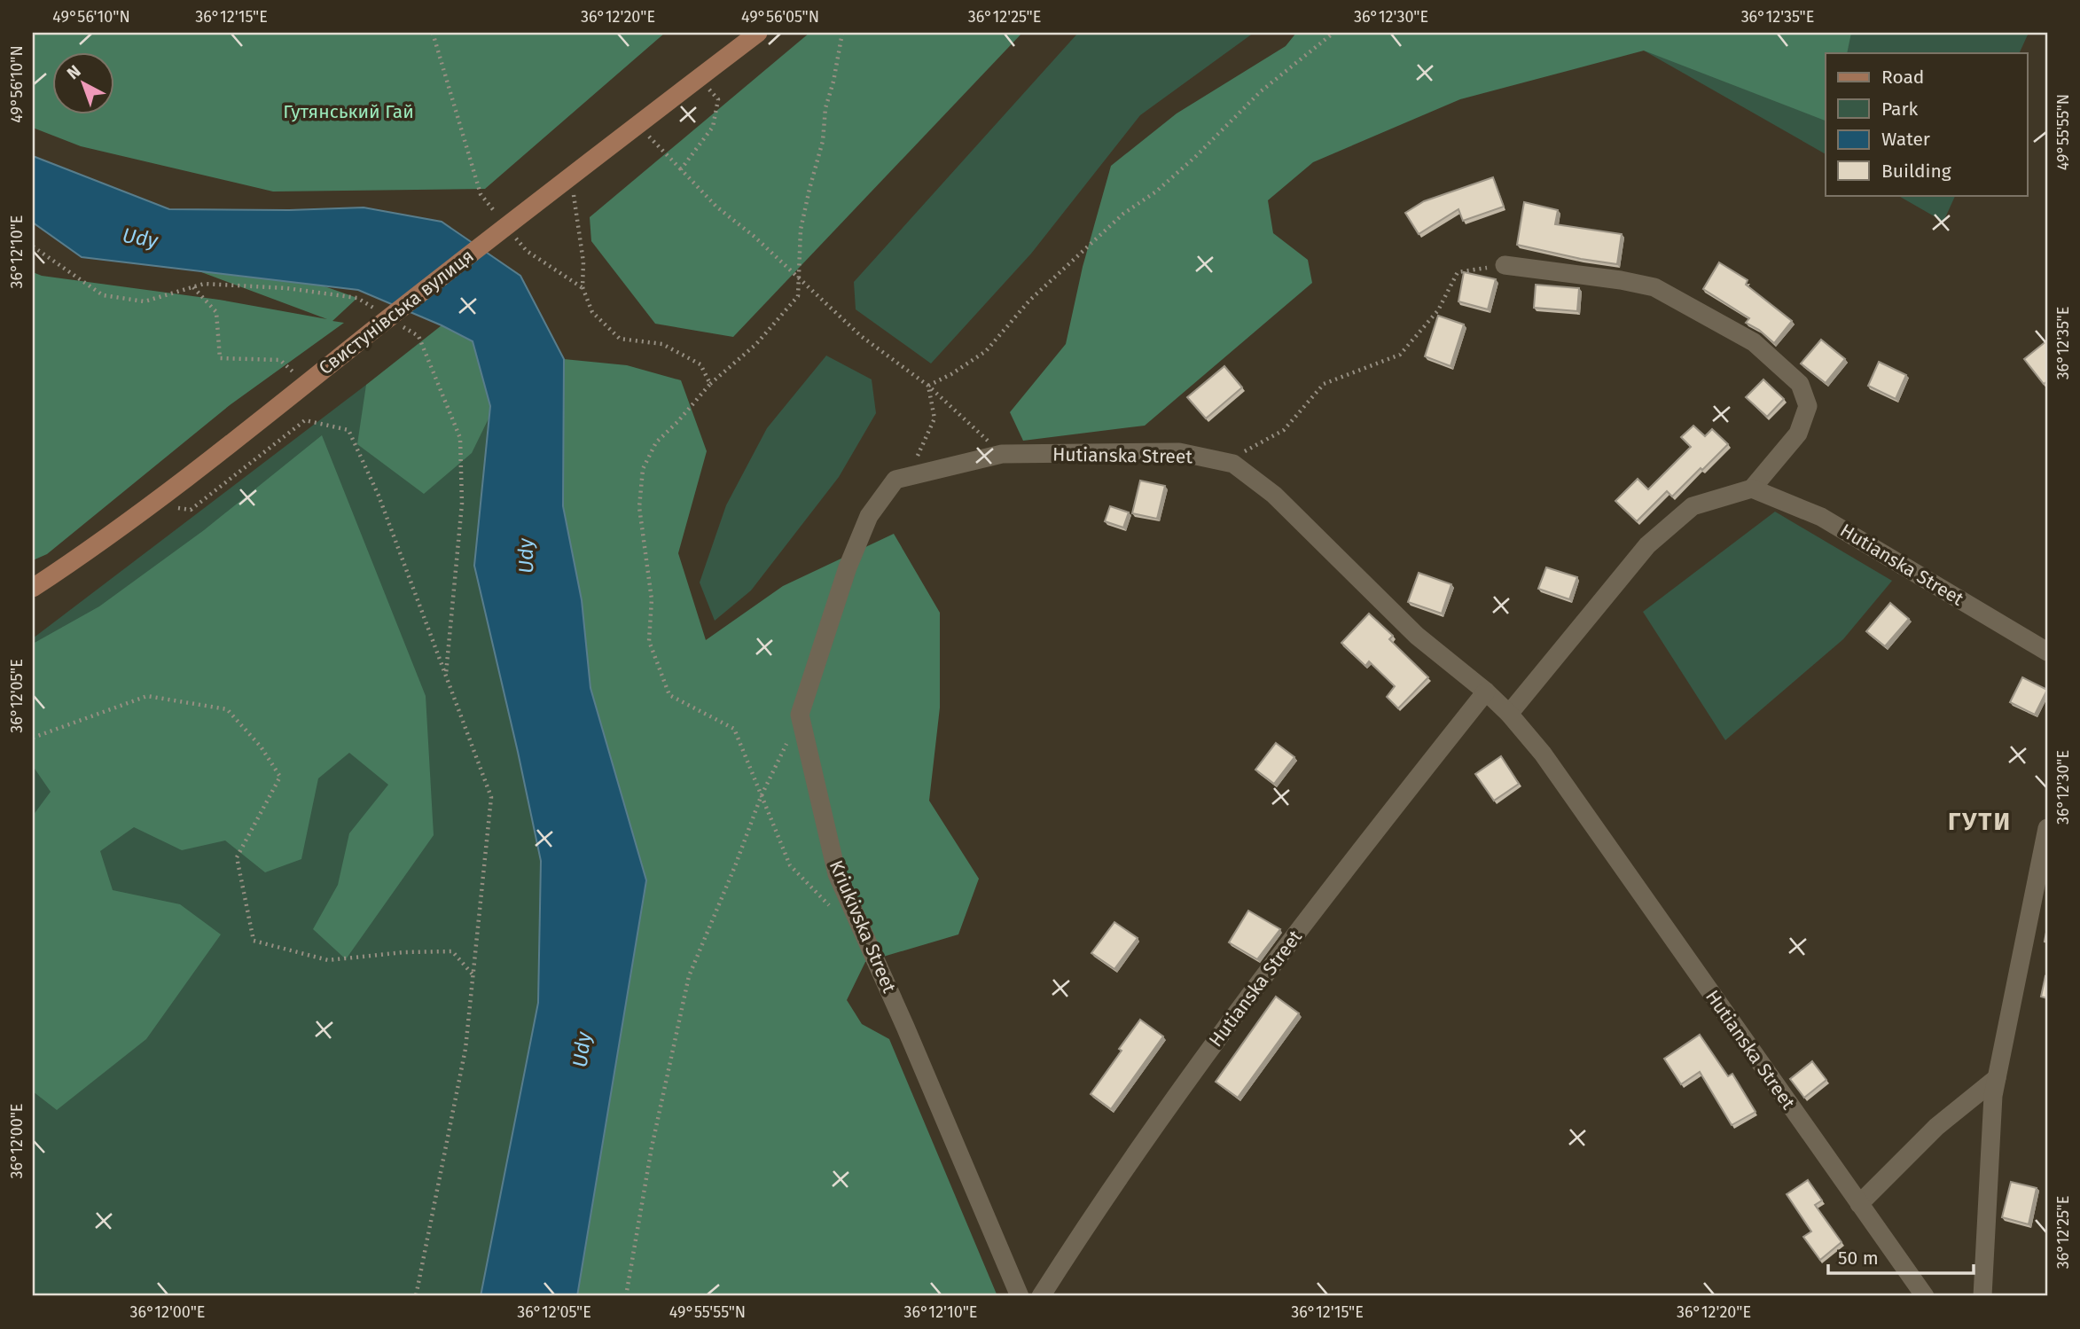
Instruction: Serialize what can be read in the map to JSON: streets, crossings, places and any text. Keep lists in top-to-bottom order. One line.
{"streets":{"main road":["Свистунівська вулиця"],"street":["Hutianska Street","Kriukivska Street"]},"districts":["ГУТИ"],"water":["Udy"],"parks":["Гутянський Гай"],"legend":["Road","Park","Water","Building"],"scale_bar":"50 m","north":"top left","coordinates":["49°56'10\"N","36°12'15\"E","36°12'20\"E","49°56'05\"N","36°12'25\"E","36°12'30\"E","36°12'35\"E","49°55'55\"N","36°12'10\"E","36°12'05\"E","36°12'00\"E"]}
